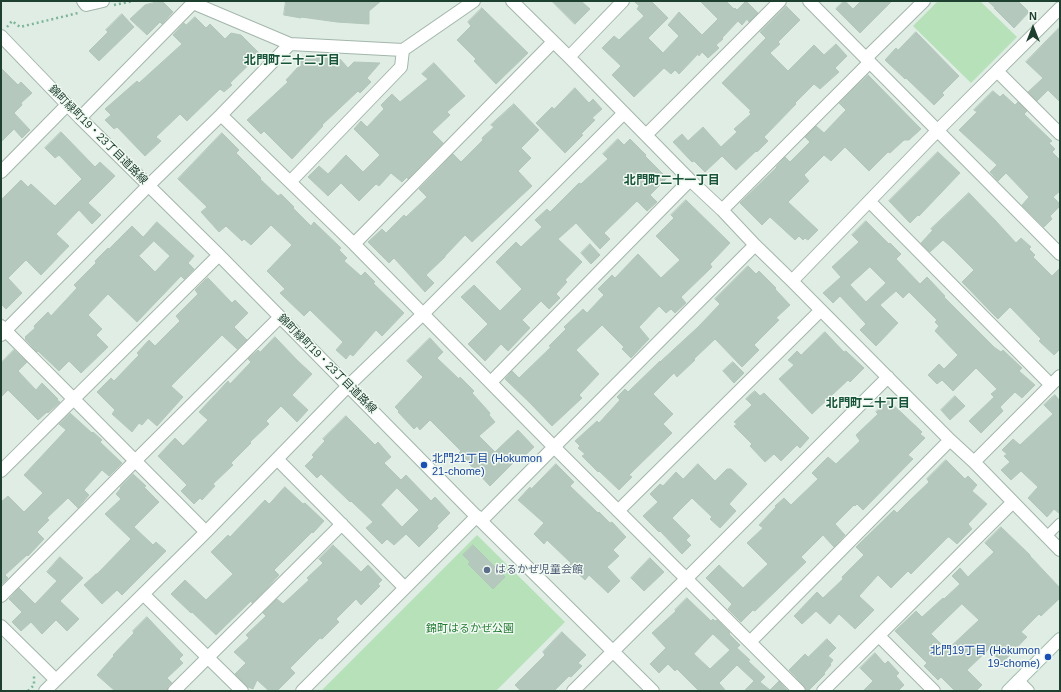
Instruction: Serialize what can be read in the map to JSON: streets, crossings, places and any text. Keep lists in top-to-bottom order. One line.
{"streets":{"street":["錦町緑町19・23丁目道路線"]},"districts":["北門町二十二丁目","北門町二十一丁目","北門町二十丁目"],"parks":["錦町はるかぜ公園"],"places":["北門21丁目 (Hokumon 21-chome)","はるかぜ児童会館","北門19丁目 (Hokumon 19-chome)"],"north":"top"}
